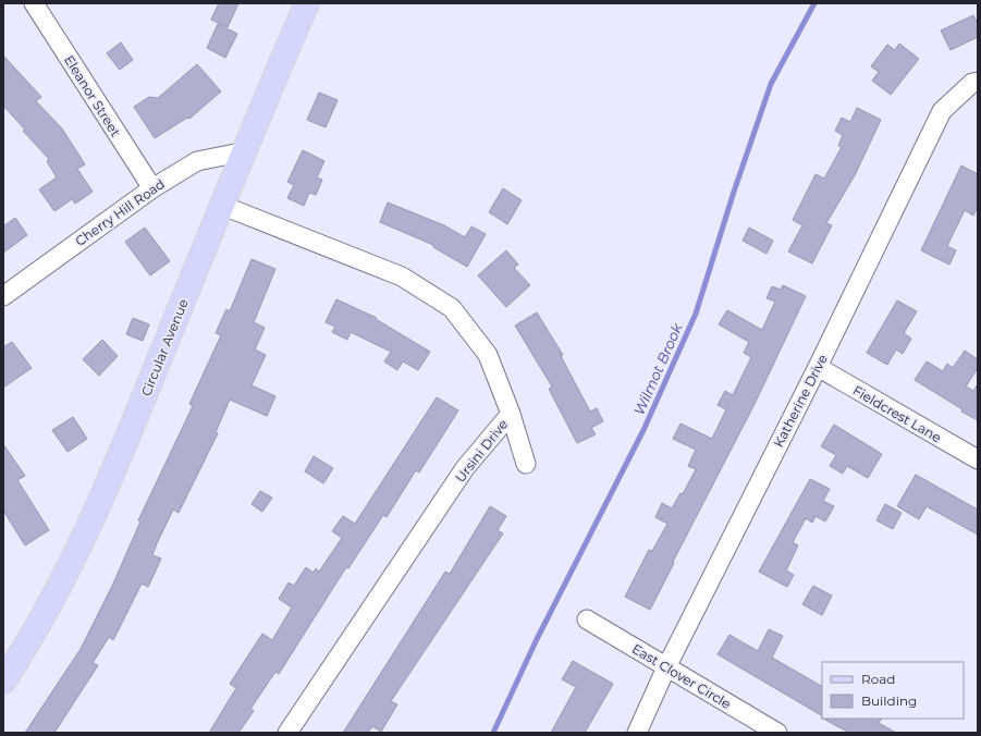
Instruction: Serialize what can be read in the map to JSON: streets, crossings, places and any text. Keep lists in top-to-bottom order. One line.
{"streets":{"main road":["Circular Avenue"],"street":["Eleanor Street","Cherry Hill Road","Katherine Drive","Fieldcrest Lane","Ursini Drive","East Clover Circle"]},"crossings":[["Eleanor Street","Cherry Hill Road"],["Cherry Hill Road","Circular Avenue"],["Circular Avenue","Ursini Drive"],["Katherine Drive","Fieldcrest Lane"],["Katherine Drive","East Clover Circle"]],"water":["Wilmot Brook"],"legend":["Road","Building"]}
